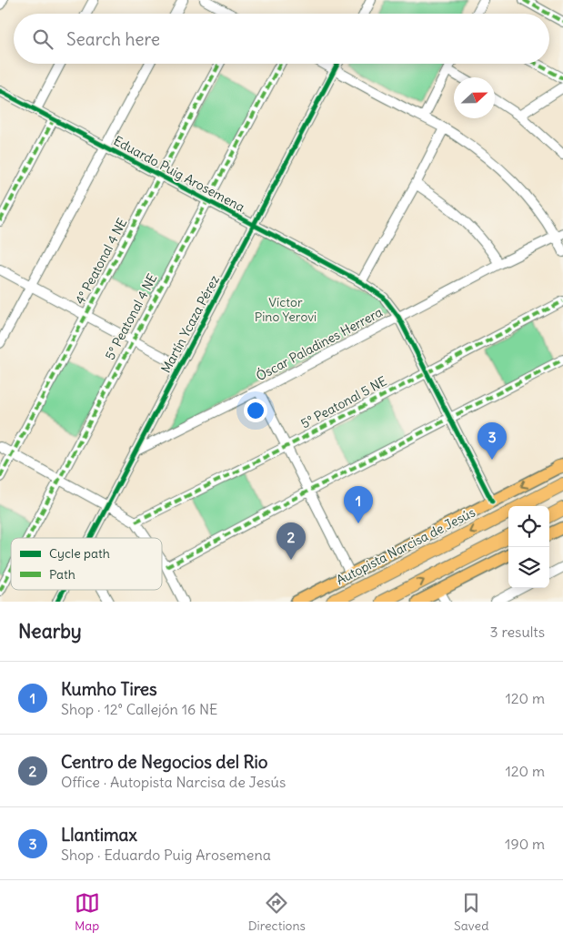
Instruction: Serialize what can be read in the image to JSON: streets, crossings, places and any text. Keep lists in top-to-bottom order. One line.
{"streets":{"highway":["Autopista Narcisa de Jesús"],"street":["Eduardo Puig Arosemena","4º Peatonal 4 NE","5º Peatonal 4 NE","Martín Ycaza Pérez","Óscar Paladines Herrera","5º Peatonal 5 NE"]},"crossings":[["Eduardo Puig Arosemena","4º Peatonal 4 NE"],["Eduardo Puig Arosemena","5º Peatonal 4 NE"],["Eduardo Puig Arosemena","Martín Ycaza Pérez"],["Eduardo Puig Arosemena","Óscar Paladines Herrera"],["Eduardo Puig Arosemena","5º Peatonal 5 NE"],["Eduardo Puig Arosemena","Autopista Narcisa de Jesús"],["Martín Ycaza Pérez","Óscar Paladines Herrera"]],"parks":["Víctor Pino Yerovi"],"legend":["Cycle path","Path"],"north":"right","page":{"search":"Search here","pins":["3","1","2"],"heading":["Nearby","3 results"],"list":[{"mark":"1","name":"Kumho Tires","note":"Shop · 12° Callejón 16 NE","value":"120 m"},{"mark":"2","name":"Centro de Negocios del Rio","note":"Office · Autopista Narcisa de Jesús","value":"120 m"},{"mark":"3","name":"Llantimax","note":"Shop · Eduardo Puig Arosemena","value":"190 m"}],"nav":["Map","Directions","Saved"]}}
